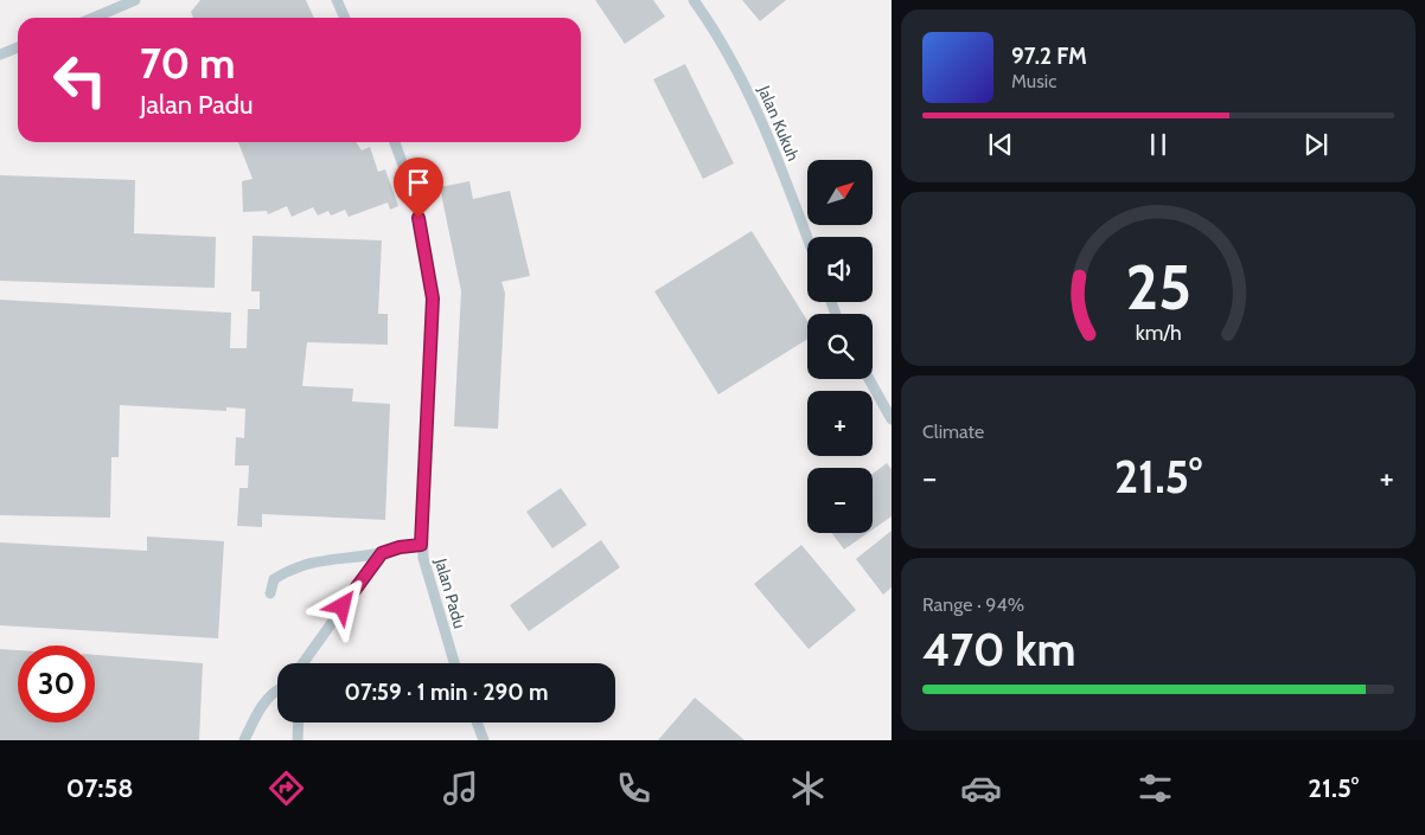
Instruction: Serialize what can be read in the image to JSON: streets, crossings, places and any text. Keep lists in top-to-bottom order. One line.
{"streets":{"street":["Jalan Kukuh","Jalan Padu"]},"north":"top right","page":{"turn":["70 m","Jalan Padu"],"song":["97.2 FM","Music"],"map_buttons":["+","−"],"tile":["Climate",["Range · 94%","470 km"]],"heat":["−","21.5°","+"],"limit":"30","trip":"07:59 · 1 min · 290 m","tabs":["07:58","21.5°"],"gauge":["25","km/h"]}}
